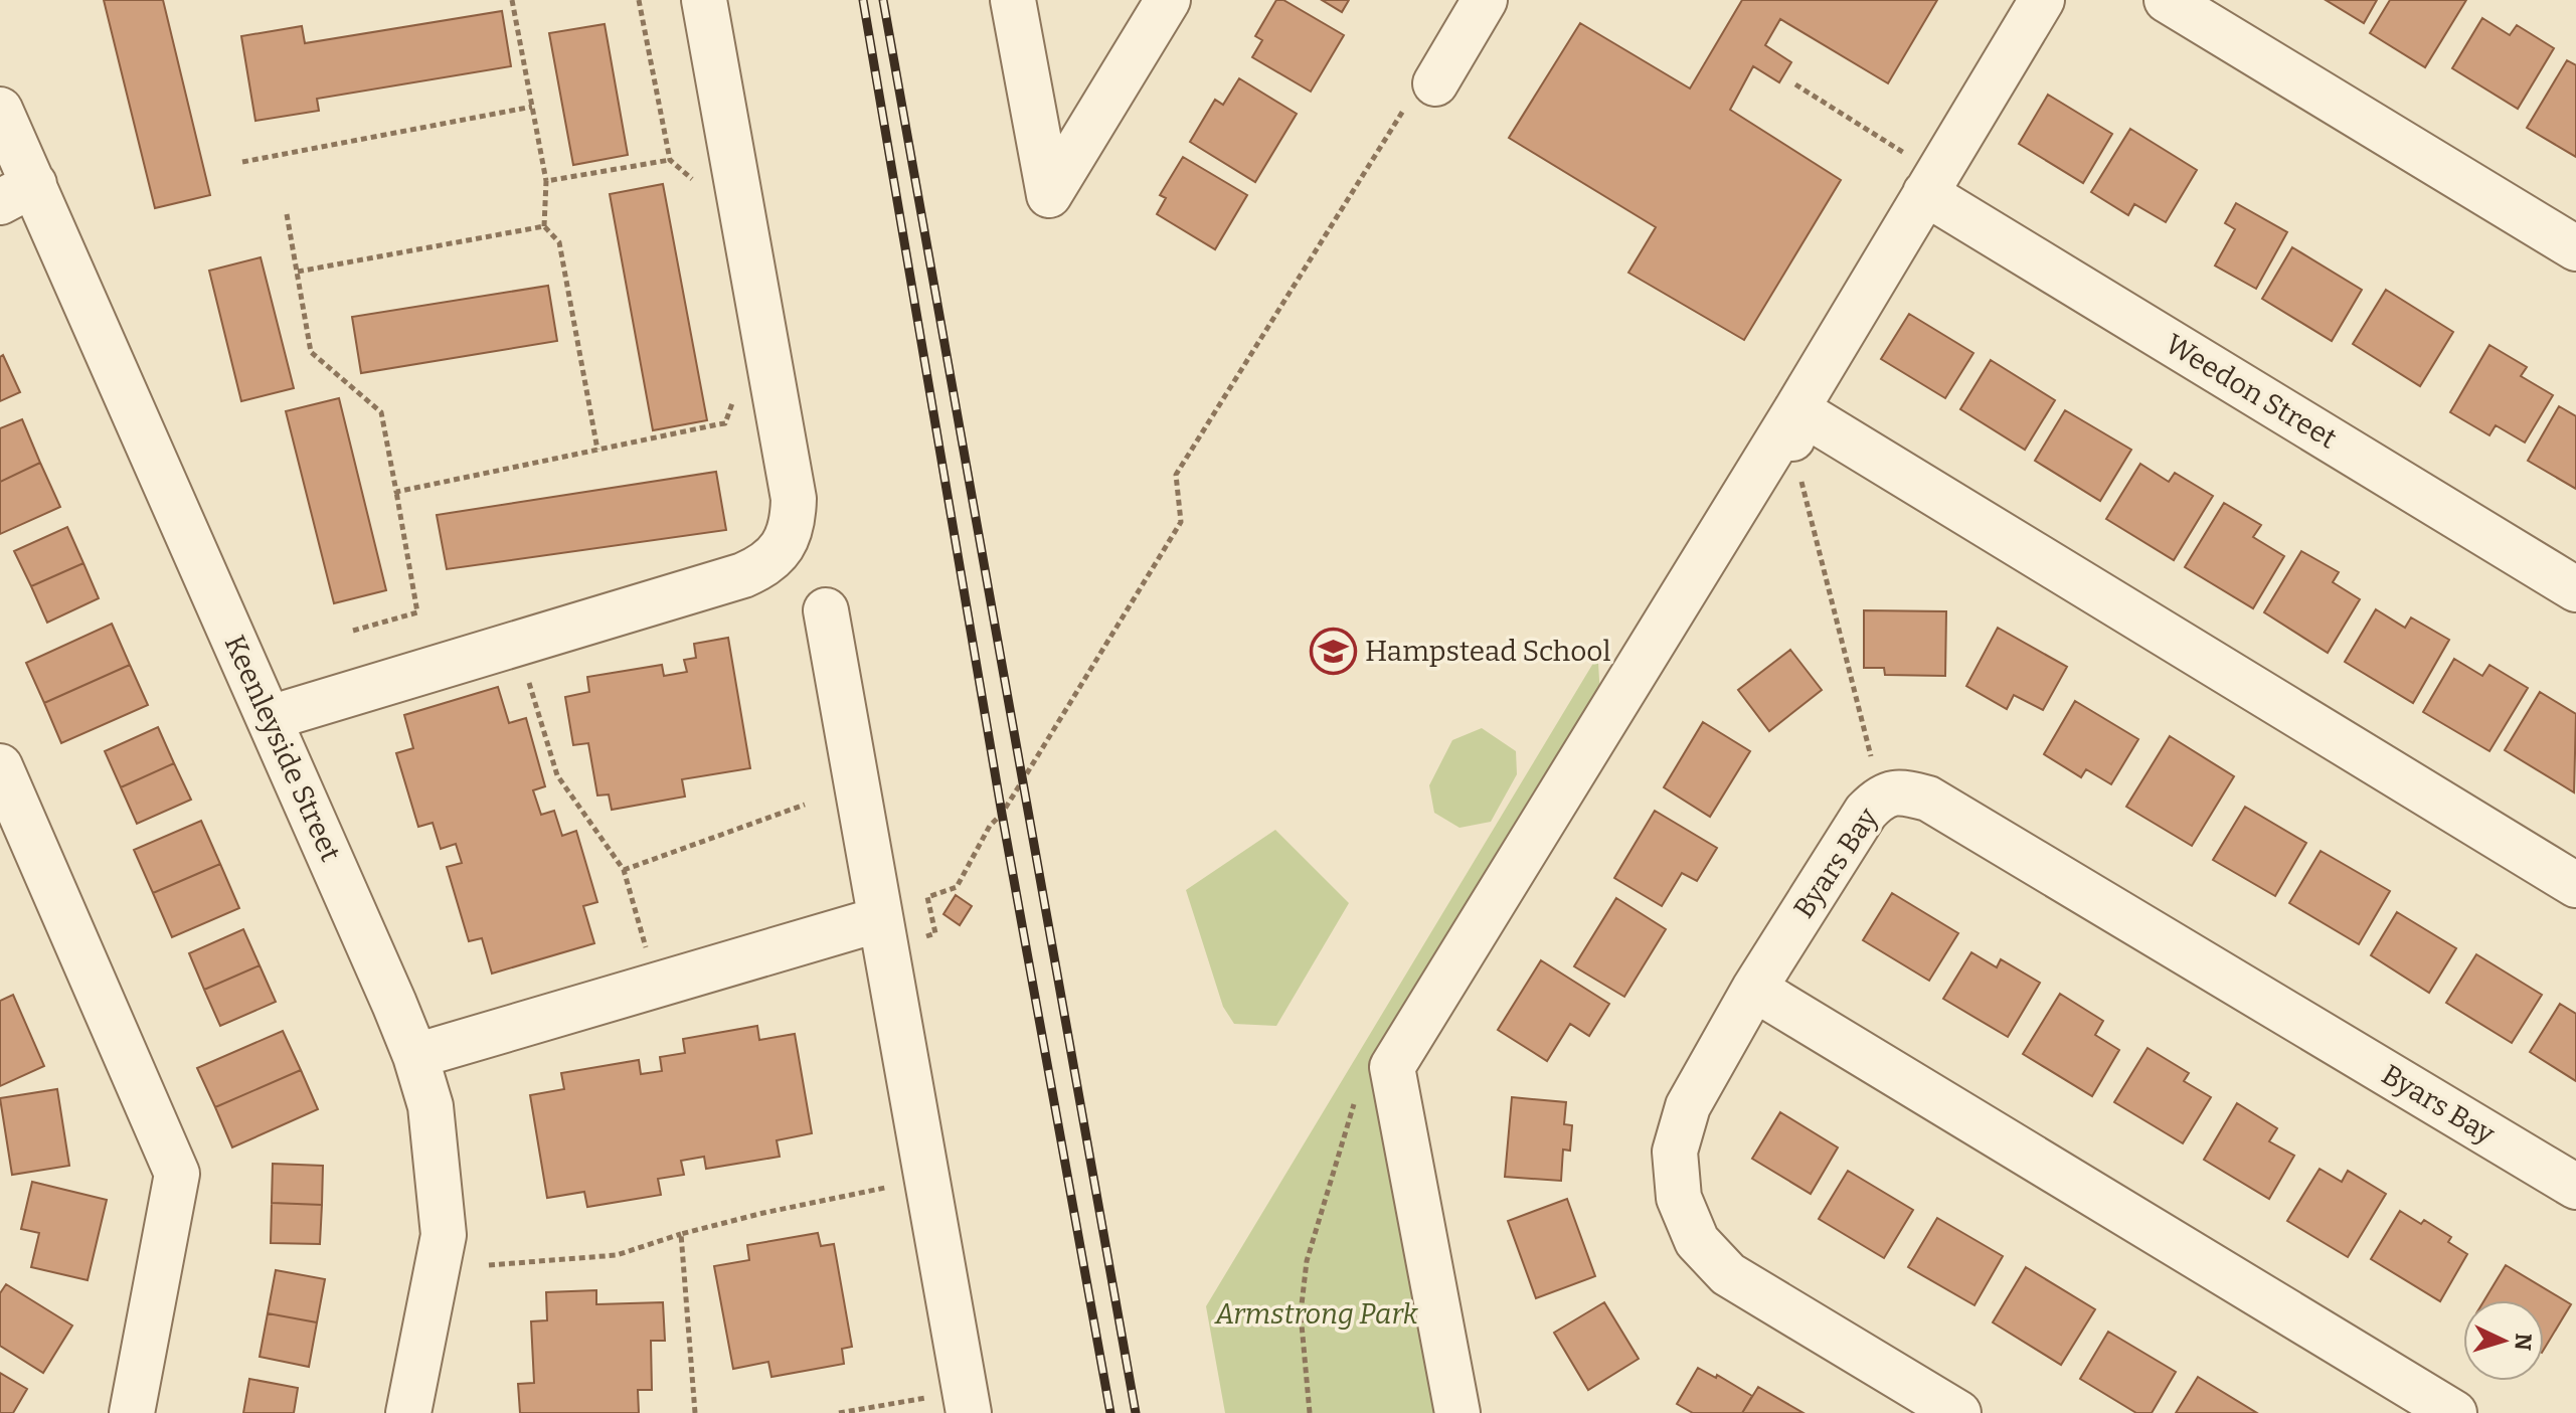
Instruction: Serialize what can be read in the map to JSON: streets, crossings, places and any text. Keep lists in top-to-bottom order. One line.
{"streets":{"street":["Weedon Street","Keenleyside Street","Byars Bay"]},"parks":["Armstrong Park"],"places":{"school or university":["Hampstead School"]},"north":"right"}
